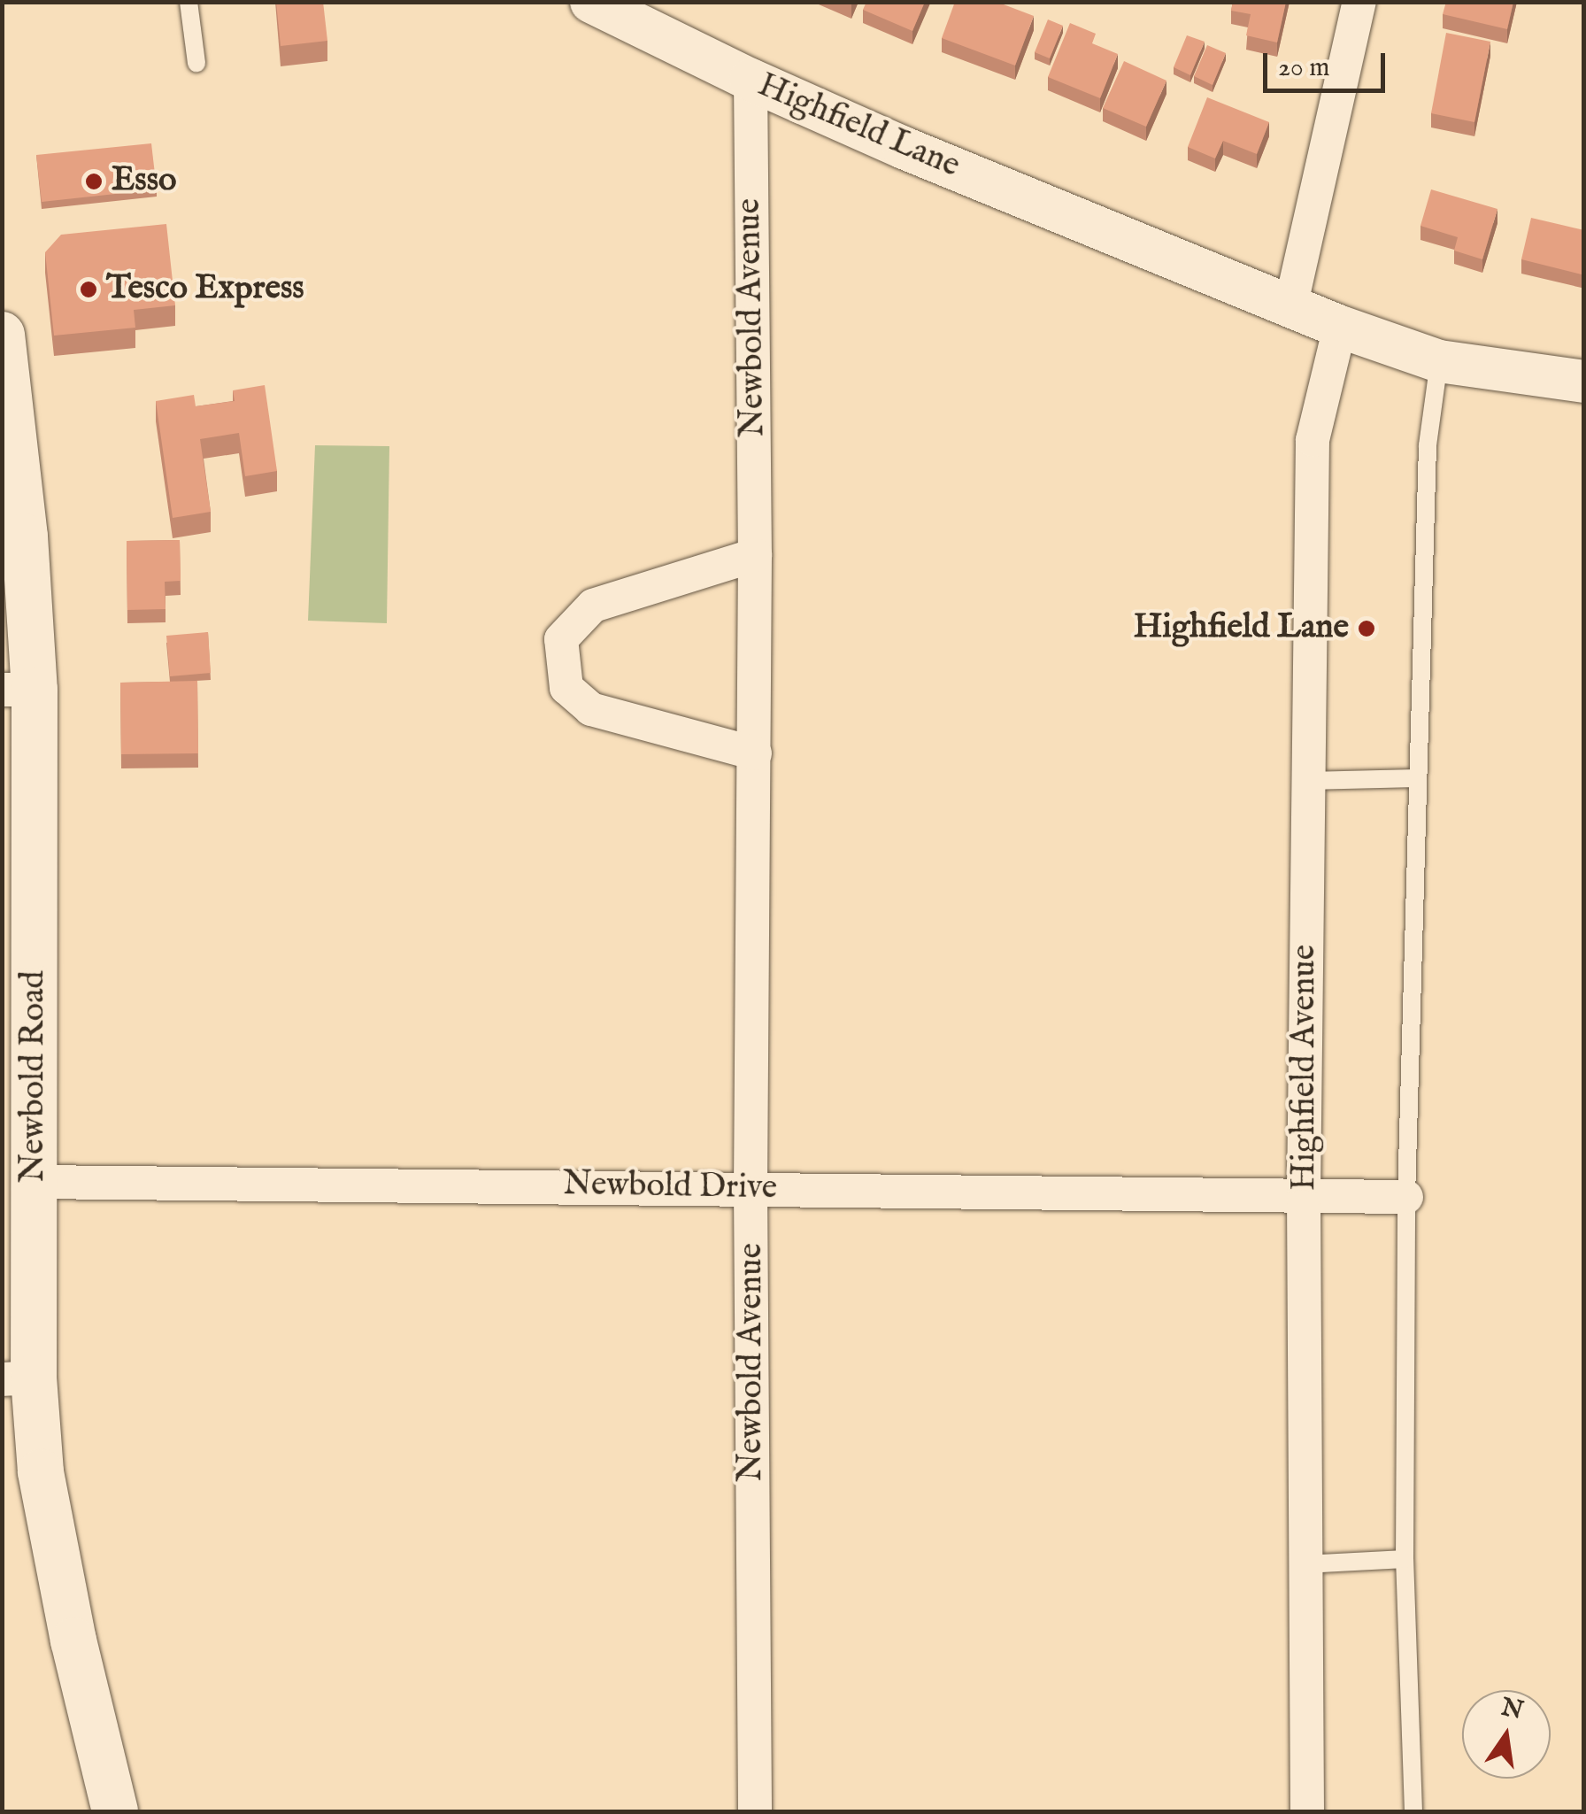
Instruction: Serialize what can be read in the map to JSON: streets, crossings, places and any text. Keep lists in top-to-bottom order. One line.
{"streets":{"main road":["Newbold Road"],"street":["Highfield Lane","Newbold Avenue","Highfield Avenue","Newbold Drive"]},"crossings":[["Highfield Lane","Newbold Avenue"],["Highfield Lane","Highfield Avenue"],["Newbold Avenue","Newbold Drive"],["Highfield Avenue","Newbold Drive"],["Newbold Road","Newbold Drive"]],"places":["Esso","Tesco Express","Highfield Lane"],"scale_bar":"20 m","north":"top"}
